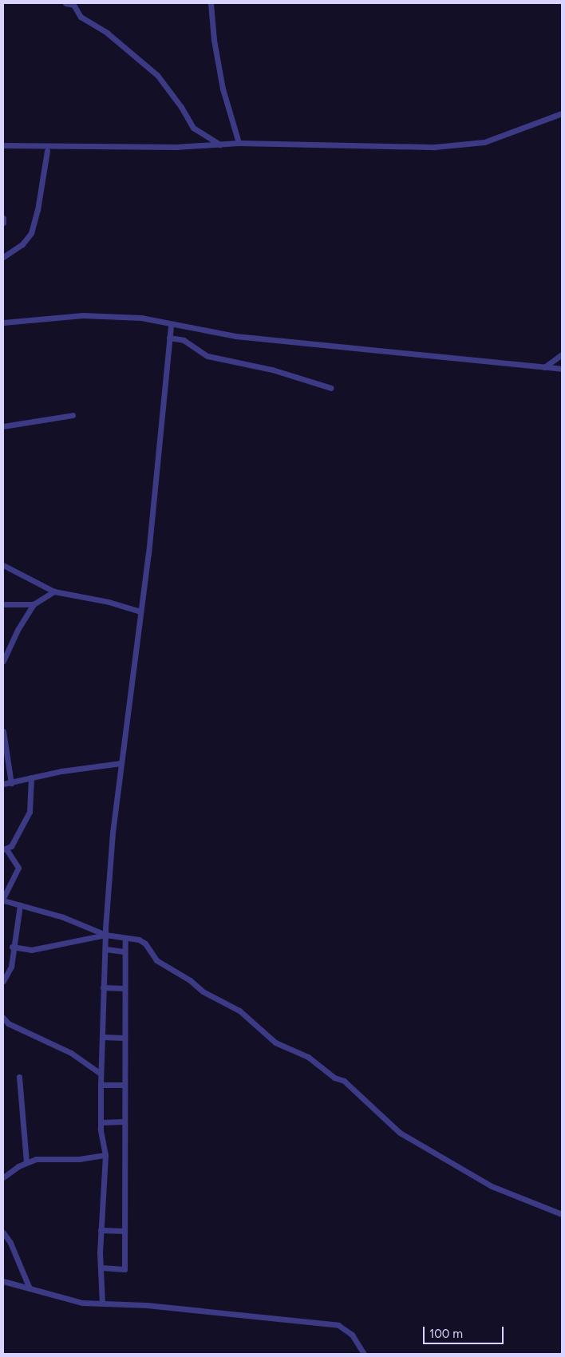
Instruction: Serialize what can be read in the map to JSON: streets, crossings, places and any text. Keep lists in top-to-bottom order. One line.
{"scale_bar":"100 m"}
